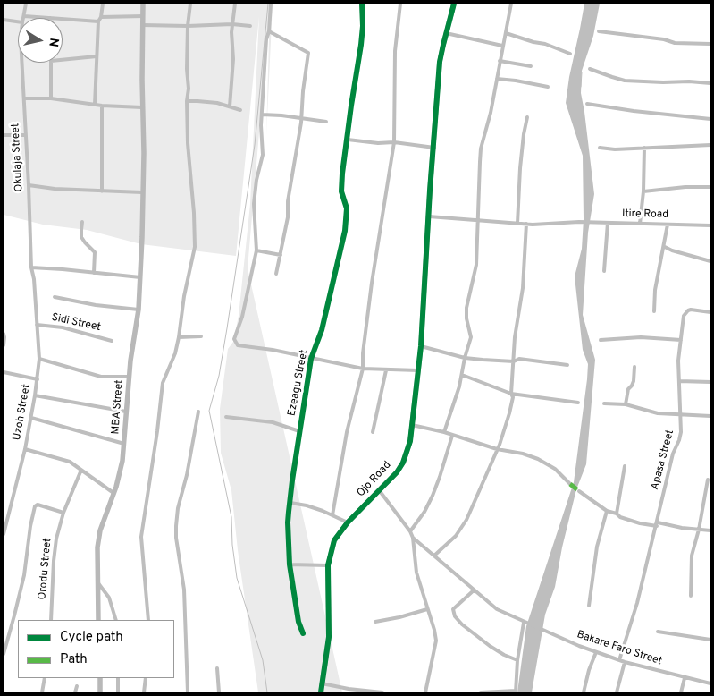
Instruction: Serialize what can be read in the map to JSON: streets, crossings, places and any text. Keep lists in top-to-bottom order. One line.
{"streets":{"street":["Okulaja Street","Itire Road","Sidi Street","Ezeagu Street","MBA Street","Uzoh Street","Apasa Street","Ojo Road","Orodu Street","Bakare Faro Street"]},"crossings":[["Okulaja Street","Uzoh Street"],["Itire Road","Ojo Road"],["Sidi Street","Uzoh Street"],["Apasa Street","Bakare Faro Street"]],"legend":["Cycle path","Path"],"north":"right"}
